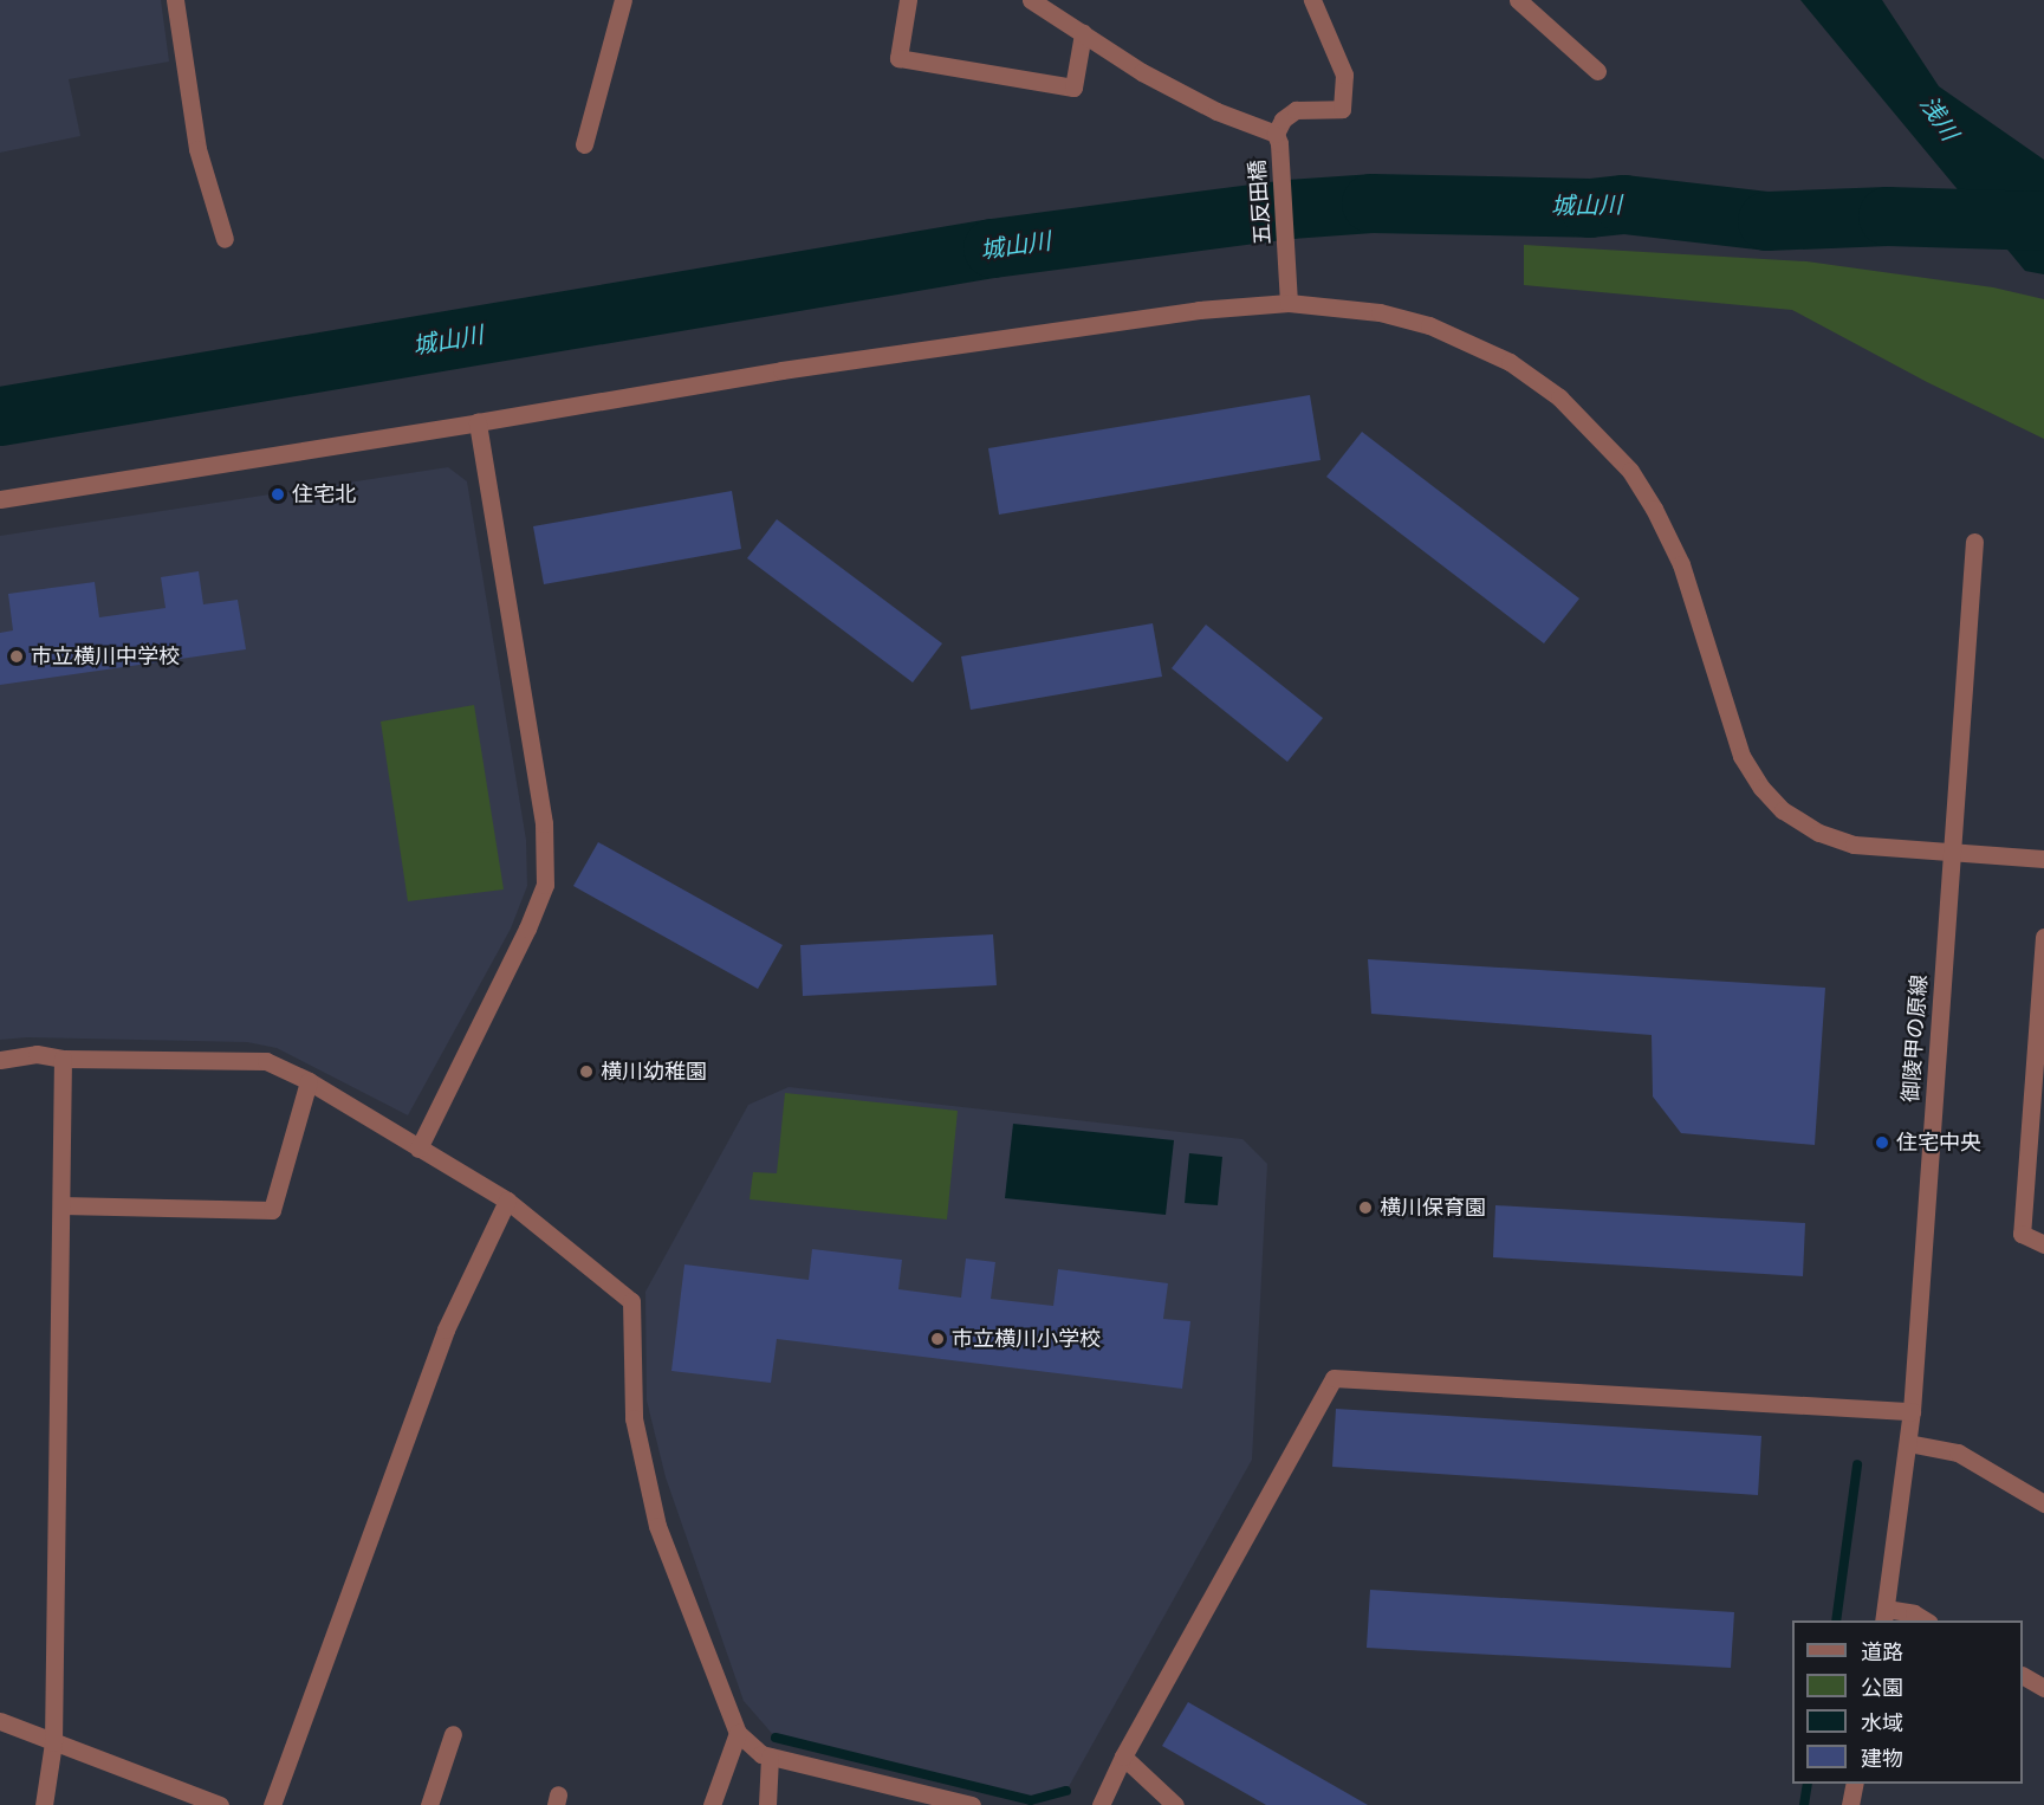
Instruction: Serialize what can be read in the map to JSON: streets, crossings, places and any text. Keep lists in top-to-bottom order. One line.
{"streets":{"street":["五反田橋","御陵甲の原線"]},"water":["浅川","城山川"],"places":["住宅北","市立横川中学校","横川幼稚園","住宅中央","横川保育園","市立横川小学校"],"legend":["道路","公園","水域","建物"]}
